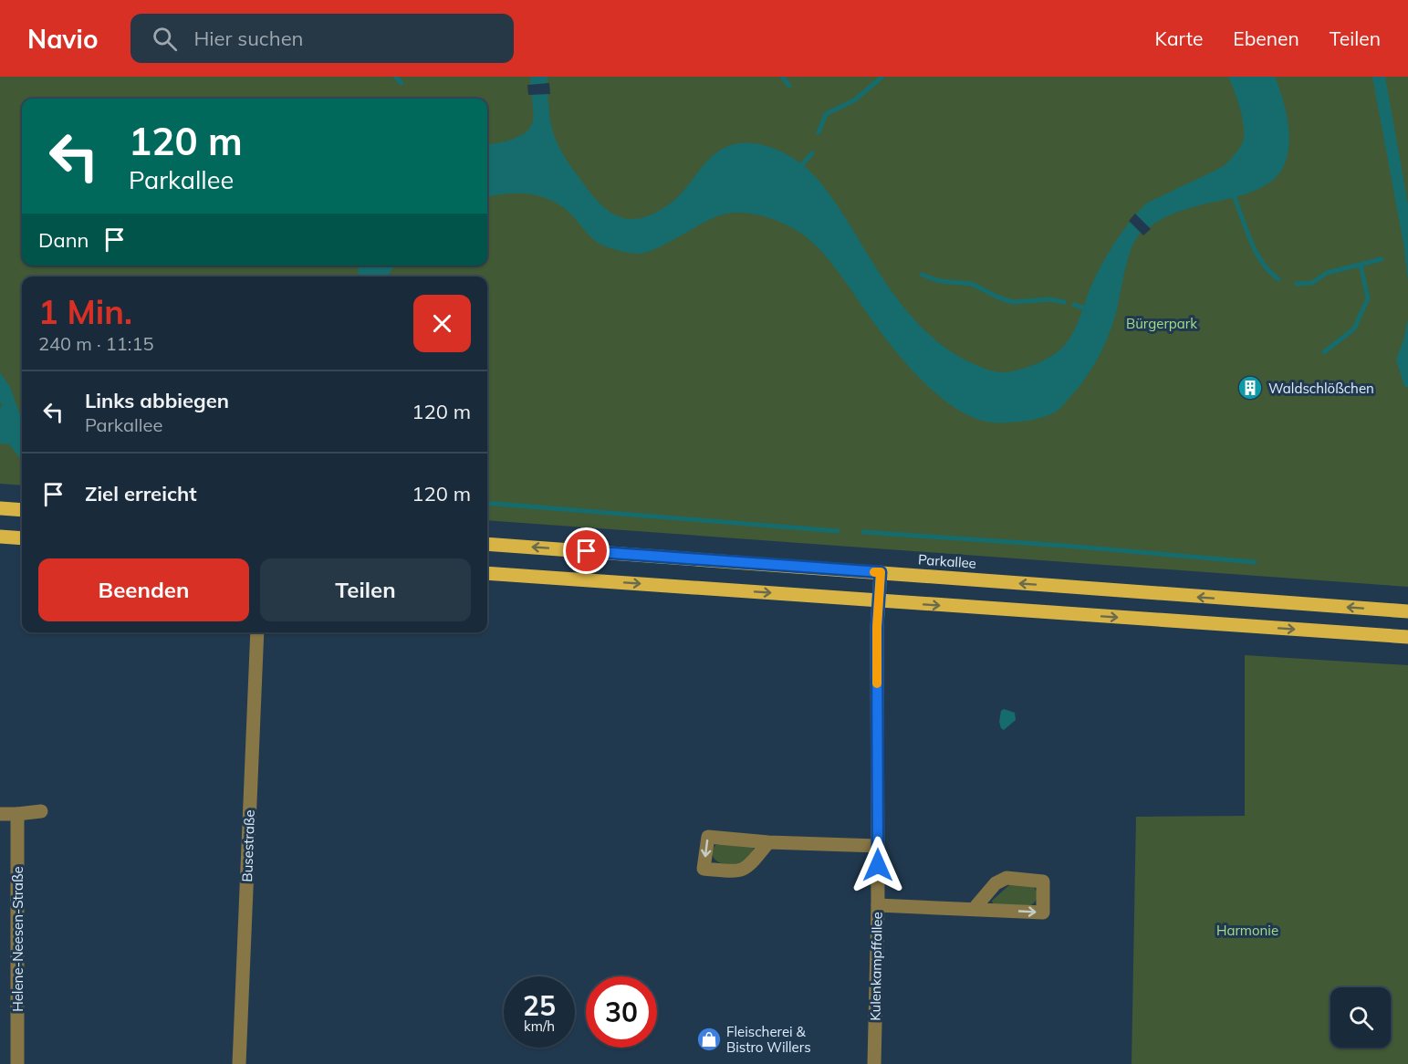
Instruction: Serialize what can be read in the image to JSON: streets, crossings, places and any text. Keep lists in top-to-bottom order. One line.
{"streets":{"main road":["Parkallee"],"street":["Busestraße","Helene-Neesen-Straße","Kulenkampffallee"]},"crossings":[["Parkallee","Kulenkampffallee"]],"parks":["Bürgerpark","Harmonie"],"places":{"building":["Waldschlößchen"],"shop":["Fleischerei & Bistro Willers"]},"page":{"header":"Navio","search":"Hier suchen","nav":["Karte","Ebenen","Teilen"],"turn":["120 m","Parkallee"],"then":"Dann","heading":["1 Min.","240 m · 11:15"],"list":[{"name":"Links abbiegen","note":"Parkallee","value":"120 m"},{"name":"Ziel erreicht","value":"120 m"}],"buttons":["Beenden","Teilen"],"speed":"25 km/h","limit":"30"}}
